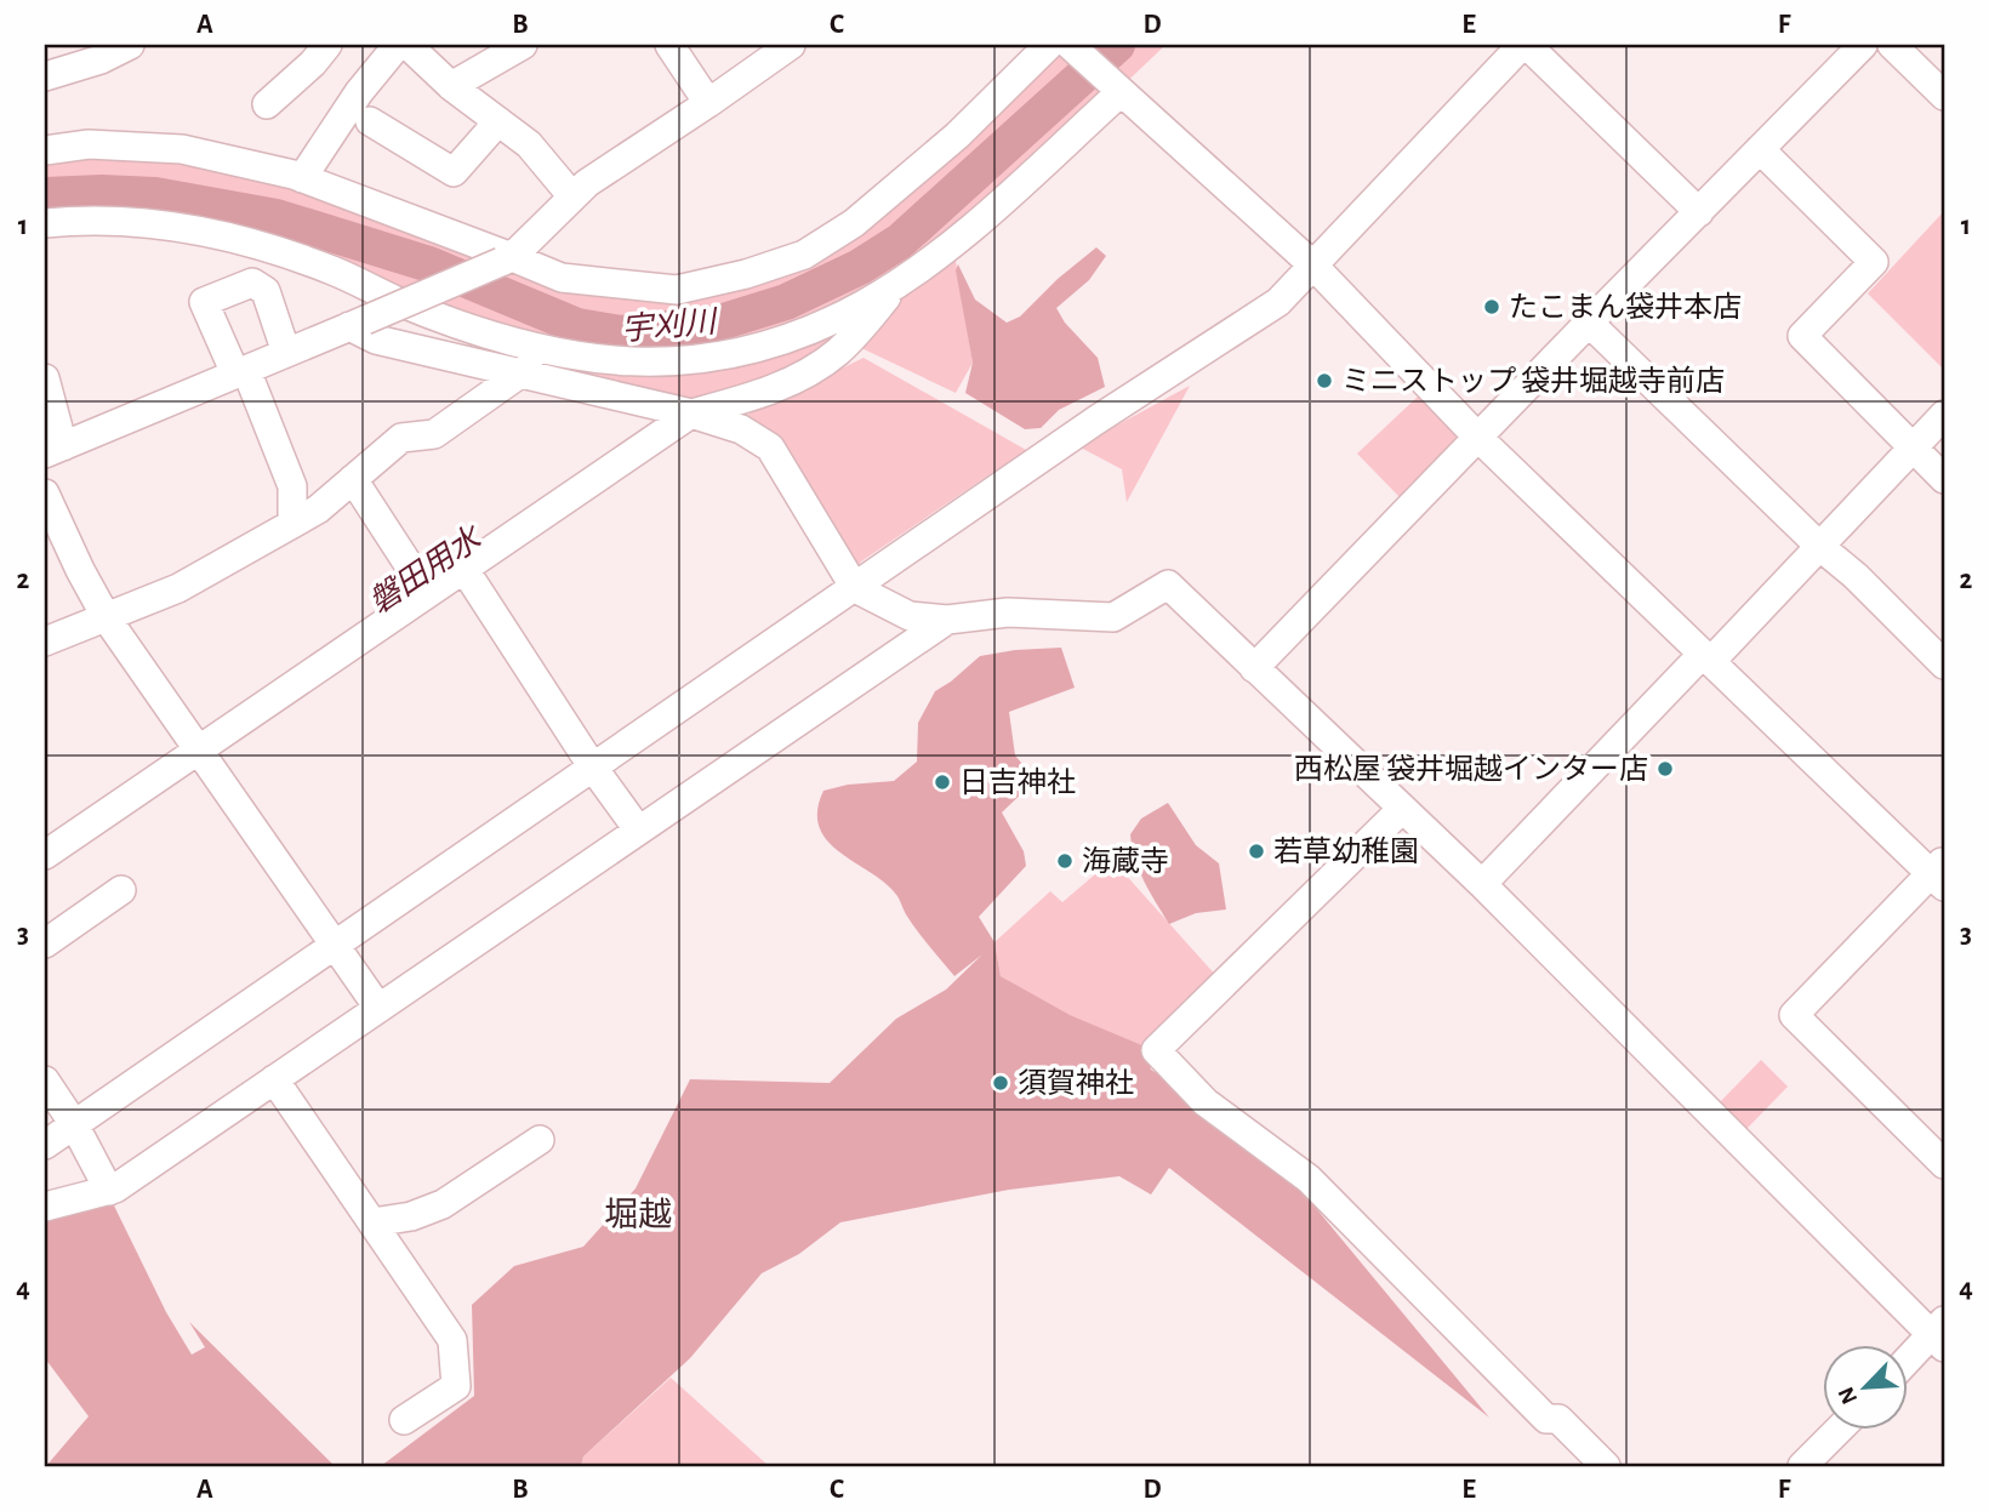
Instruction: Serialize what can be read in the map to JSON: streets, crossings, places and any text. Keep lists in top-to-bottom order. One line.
{"districts":["堀越"],"water":["宇刈川","磐田用水"],"places":["たこまん袋井本店","ミニストップ 袋井堀越寺前店","西松屋 袋井堀越インター店","日吉神社","若草幼稚園","海蔵寺","須賀神社"],"north":"bottom left","grid":{"columns":["A","B","C","D","E","F"],"rows":["1","2","3","4"]}}
